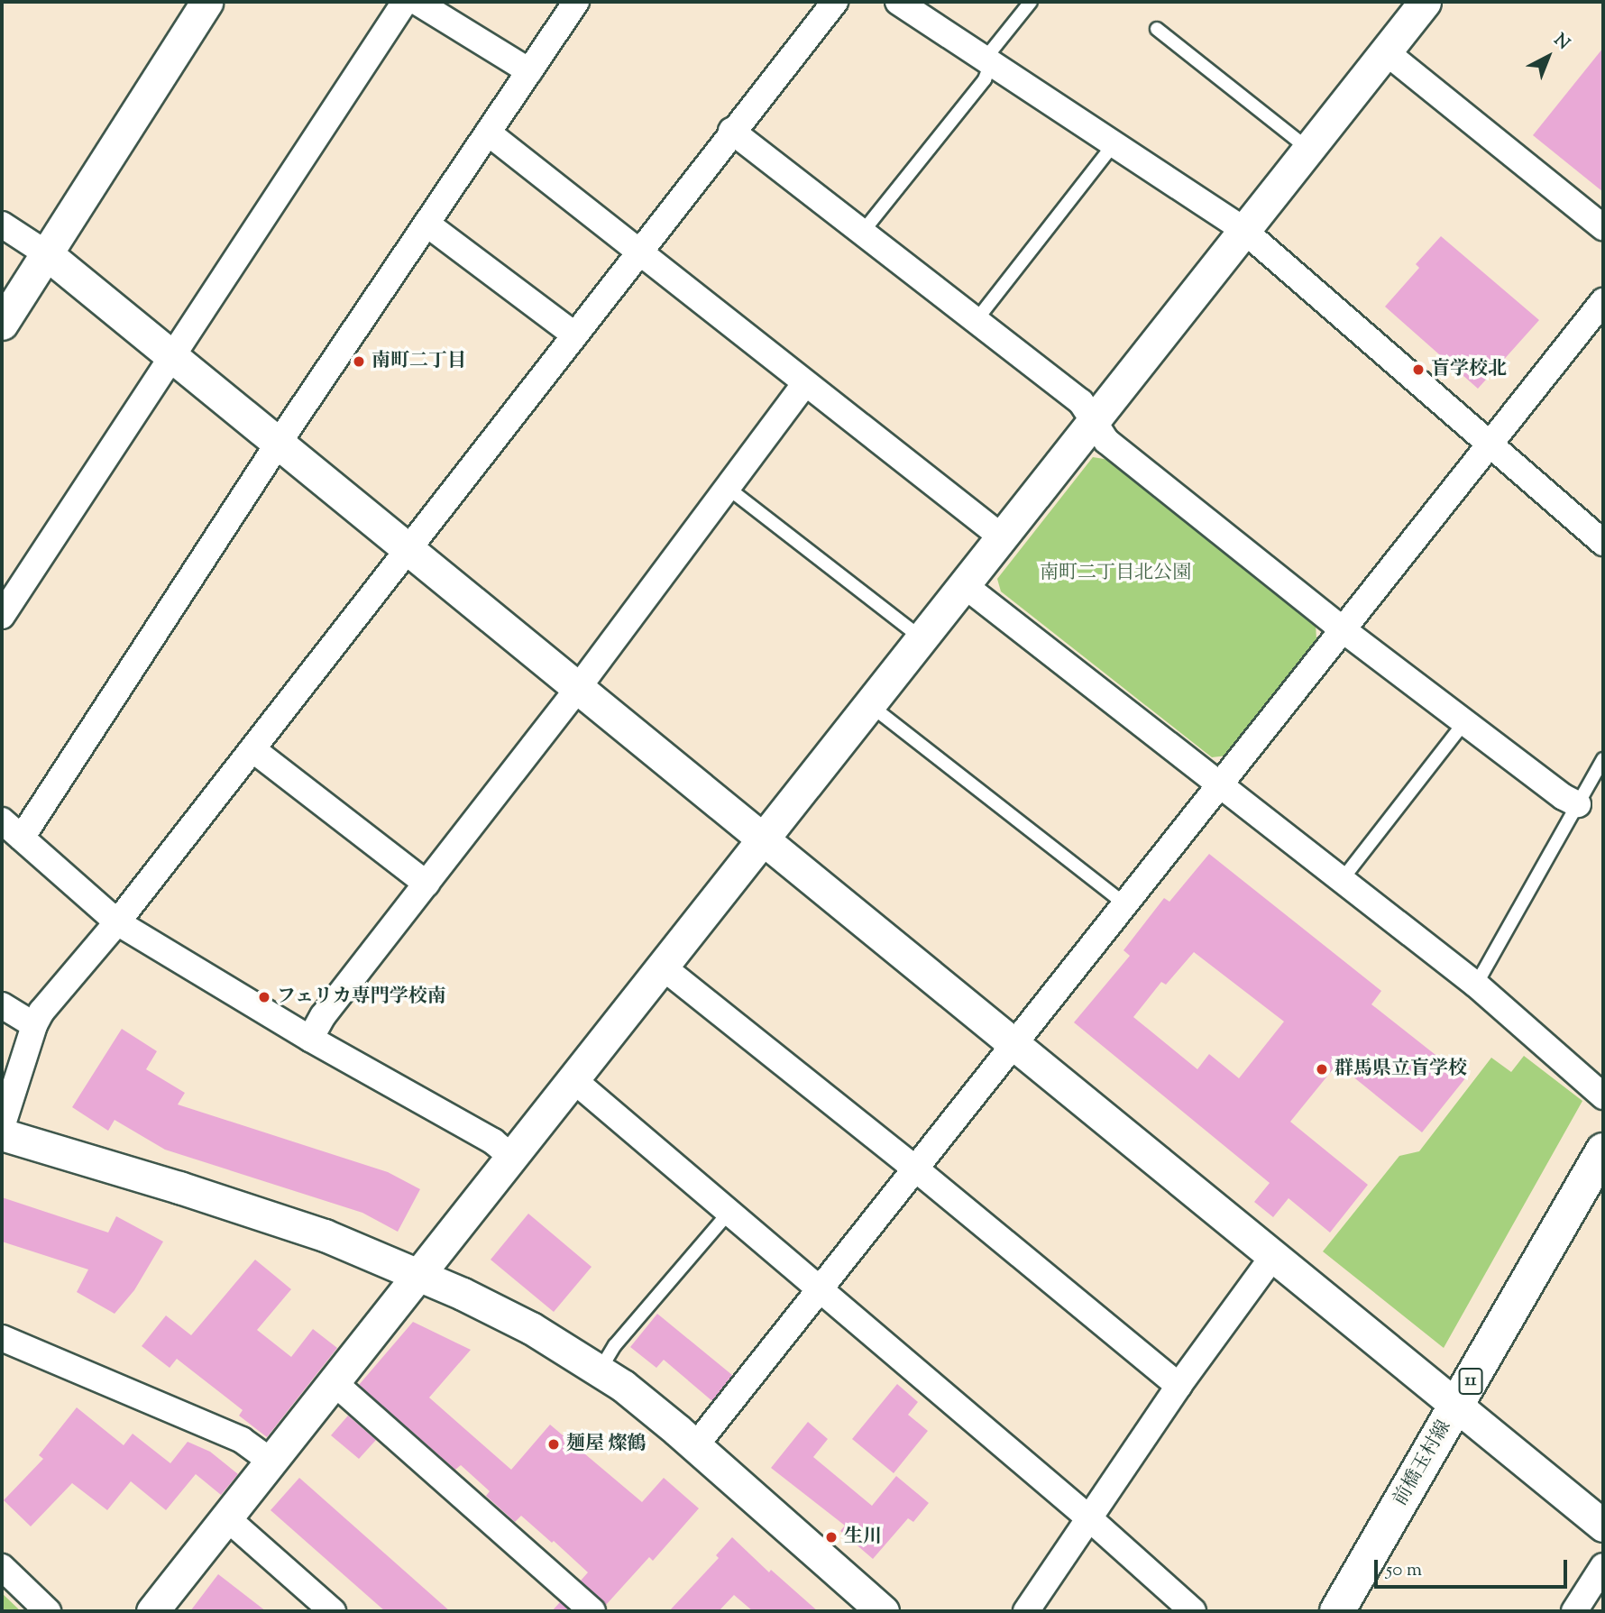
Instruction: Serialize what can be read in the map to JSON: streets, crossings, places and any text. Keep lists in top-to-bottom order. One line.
{"streets":{"main road":["11","前橋玉村線"]},"parks":["南町二丁目北公園"],"places":["南町二丁目","盲学校北","フェリカ専門学校南","群馬県立盲学校","麺屋 燦鶴","生川"],"scale_bar":"50 m","north":"top right"}
